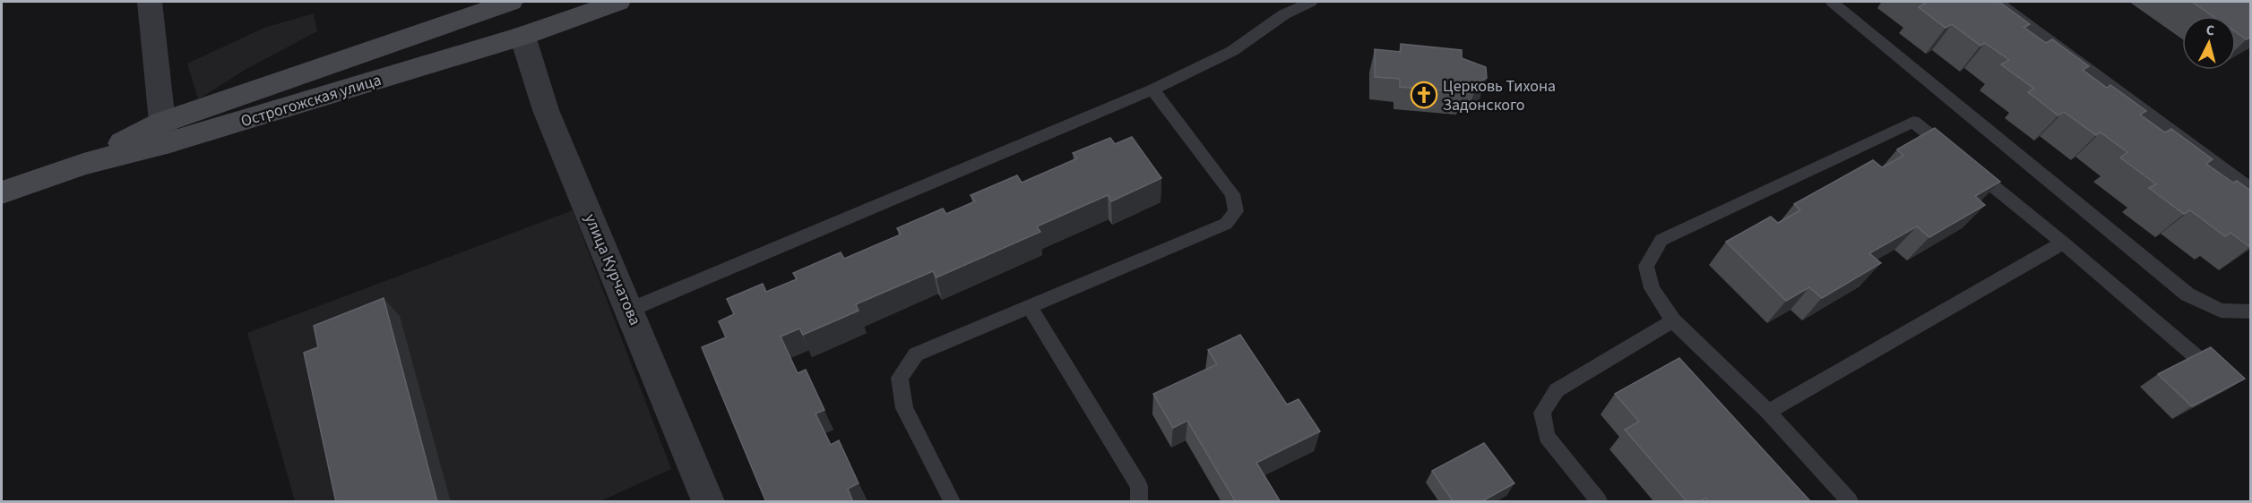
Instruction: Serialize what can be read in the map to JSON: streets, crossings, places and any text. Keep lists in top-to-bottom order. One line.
{"streets":{"street":["Острогожская улица","улица Курчатова"]},"crossings":[["Острогожская улица","улица Курчатова"]],"places":{"church":["Церковь Тихона Задонского"]},"north":"top"}
